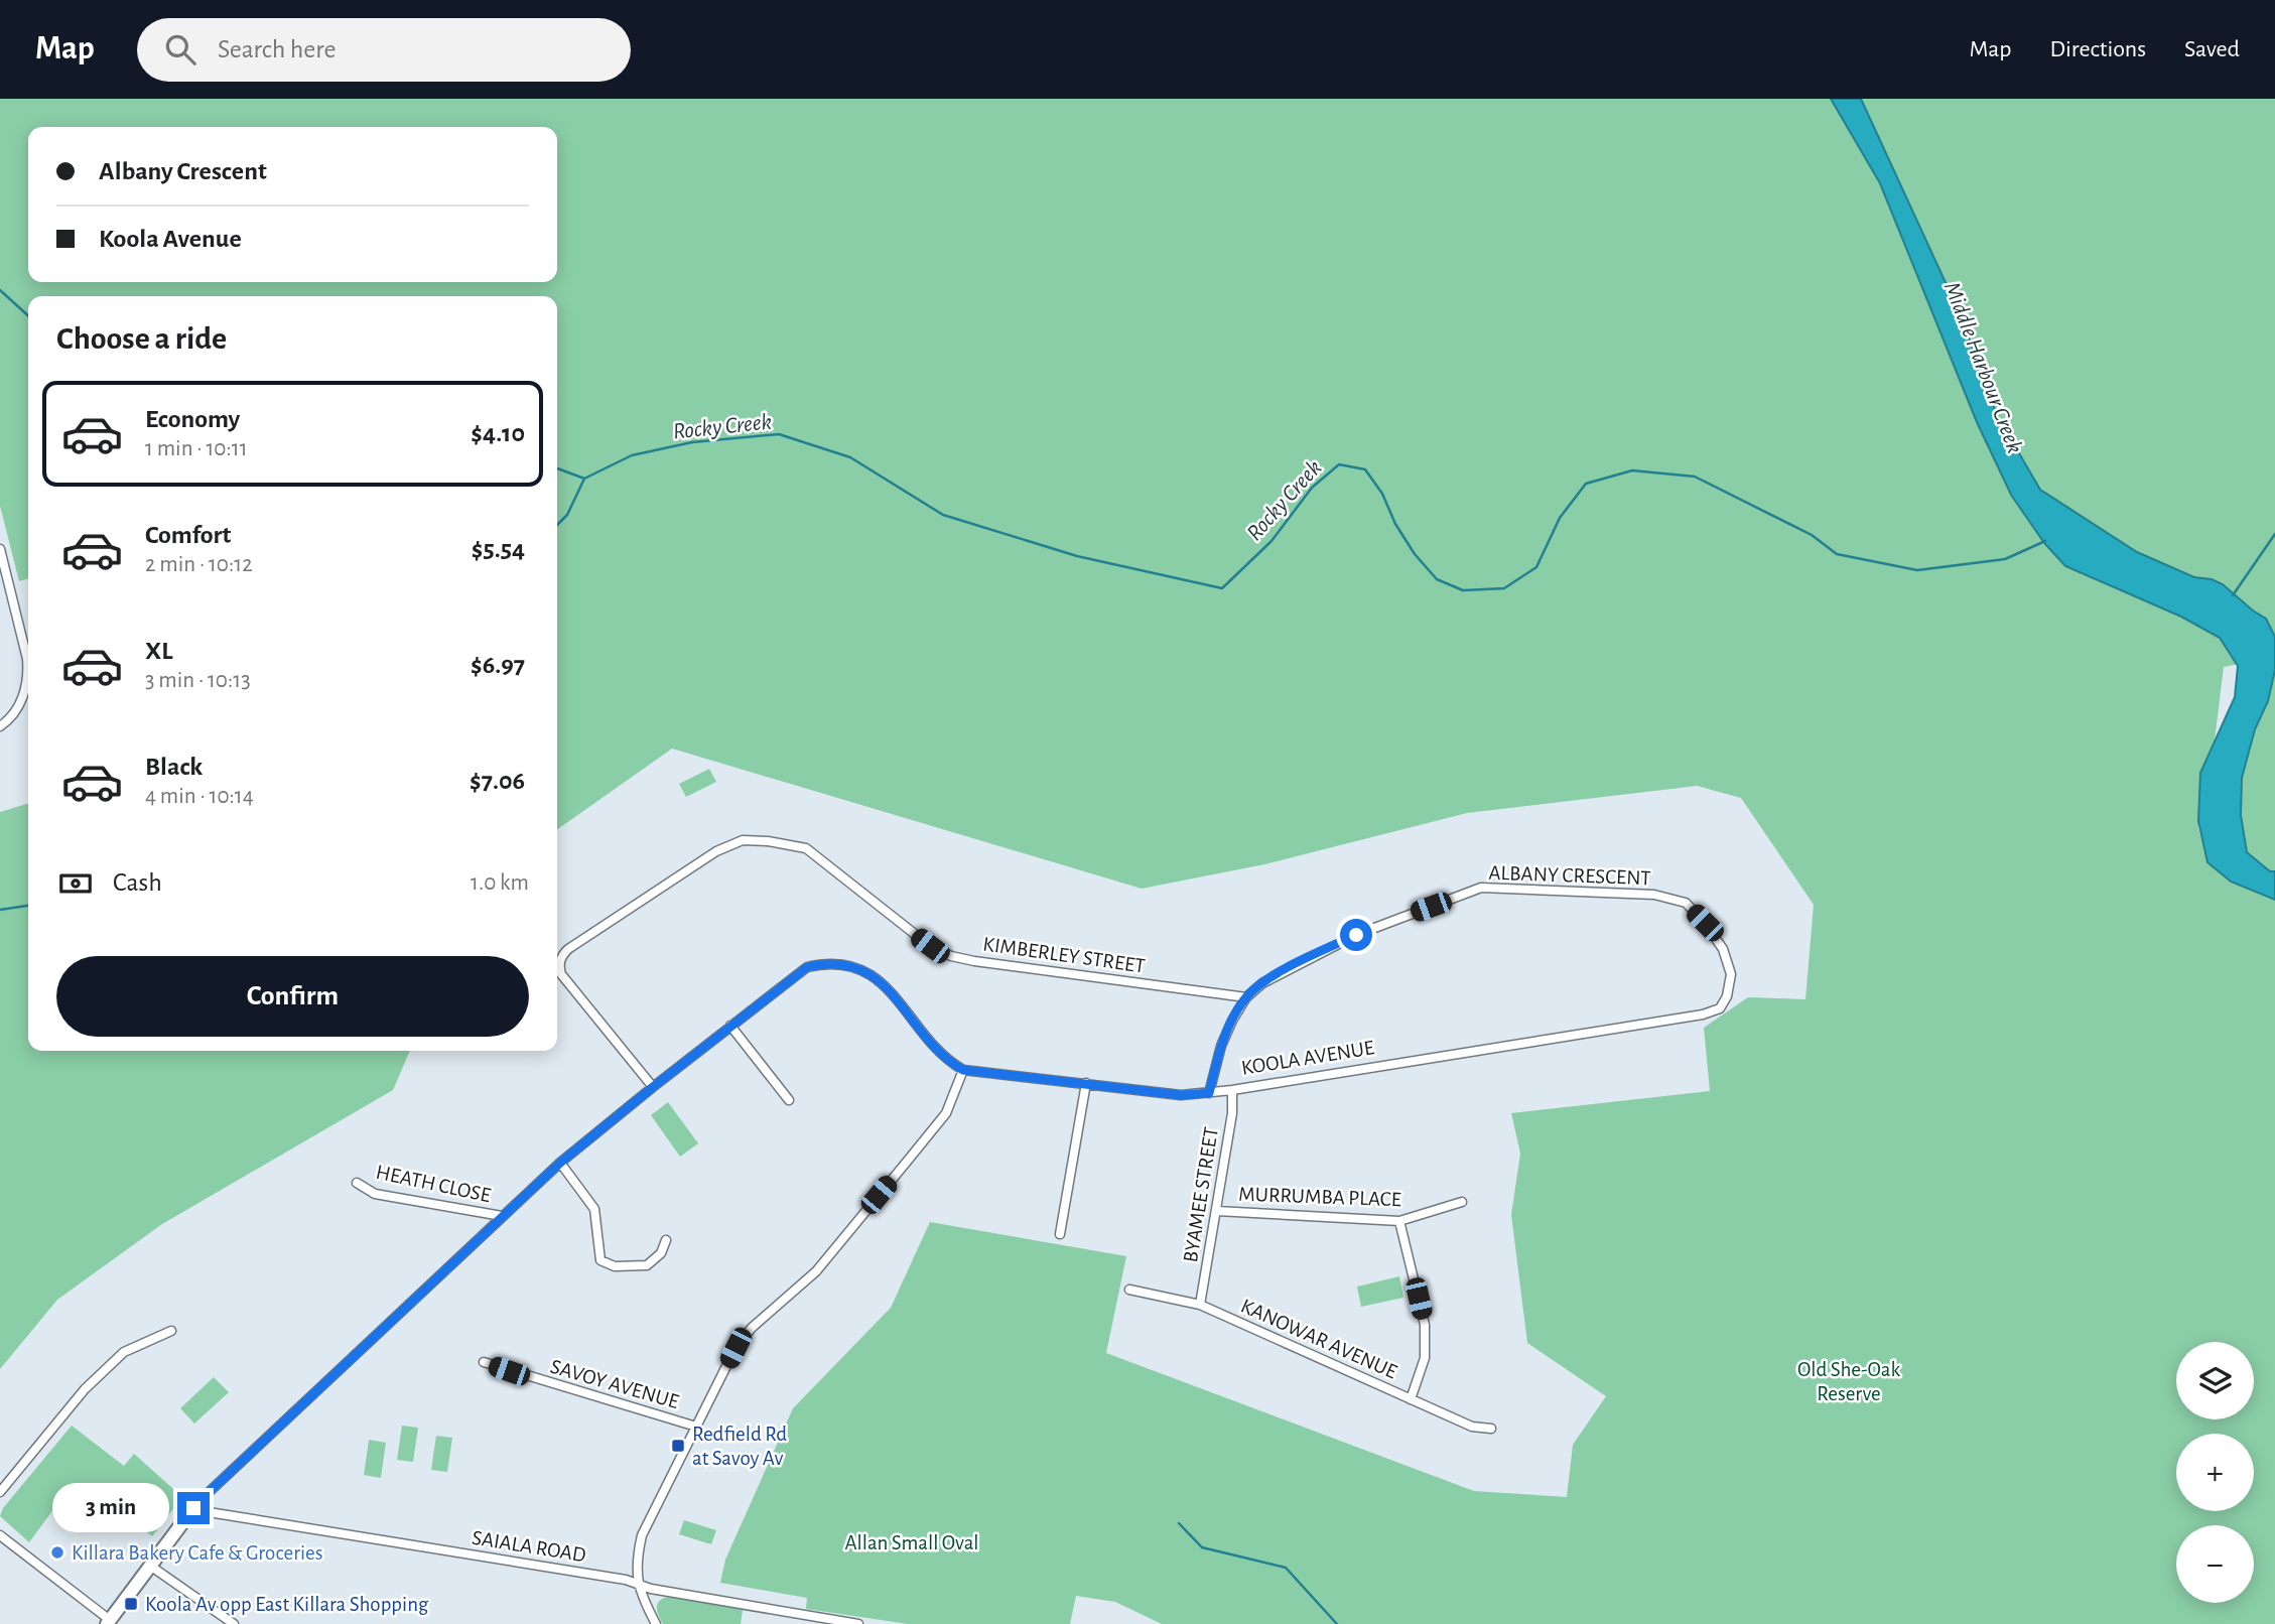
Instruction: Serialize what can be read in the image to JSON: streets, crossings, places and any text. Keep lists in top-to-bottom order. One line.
{"streets":{"street":["ALBANY CRESCENT","KIMBERLEY STREET","KOOLA AVENUE","HEATH CLOSE","BYAMEE STREET","MURRUMBA PLACE","KANOWAR AVENUE","SAVOY AVENUE","SAIALA ROAD"]},"crossings":[["ALBANY CRESCENT","KIMBERLEY STREET"],["ALBANY CRESCENT","KOOLA AVENUE"],["KOOLA AVENUE","BYAMEE STREET"],["BYAMEE STREET","MURRUMBA PLACE"],["BYAMEE STREET","KANOWAR AVENUE"]],"water":["Middle Harbour Creek","Rocky Creek"],"parks":["Old She-Oak Reserve","Allan Small Oval"],"places":{"transit":["Redfield Rd at Savoy Av","Koola Av opp East Killara Shopping"],"other":["Killara Bakery Cafe & Groceries"]},"page":{"header":"Map","search":"Search here","nav":["Map","Directions","Saved"],"banner":["Albany Crescent","Koola Avenue"],"heading":"Choose a ride","list":[{"name":"Economy","note":"1 min · 10:11","value":"$4.10"},{"name":"Comfort","note":"2 min · 10:12","value":"$5.54"},{"name":"XL","note":"3 min · 10:13","value":"$6.97"},{"name":"Black","note":"4 min · 10:14","value":"$7.06"}],"pay":["Cash","1.0 km"],"buttons":"Confirm","map_buttons":["+","−"],"bubble":"3 min"}}
